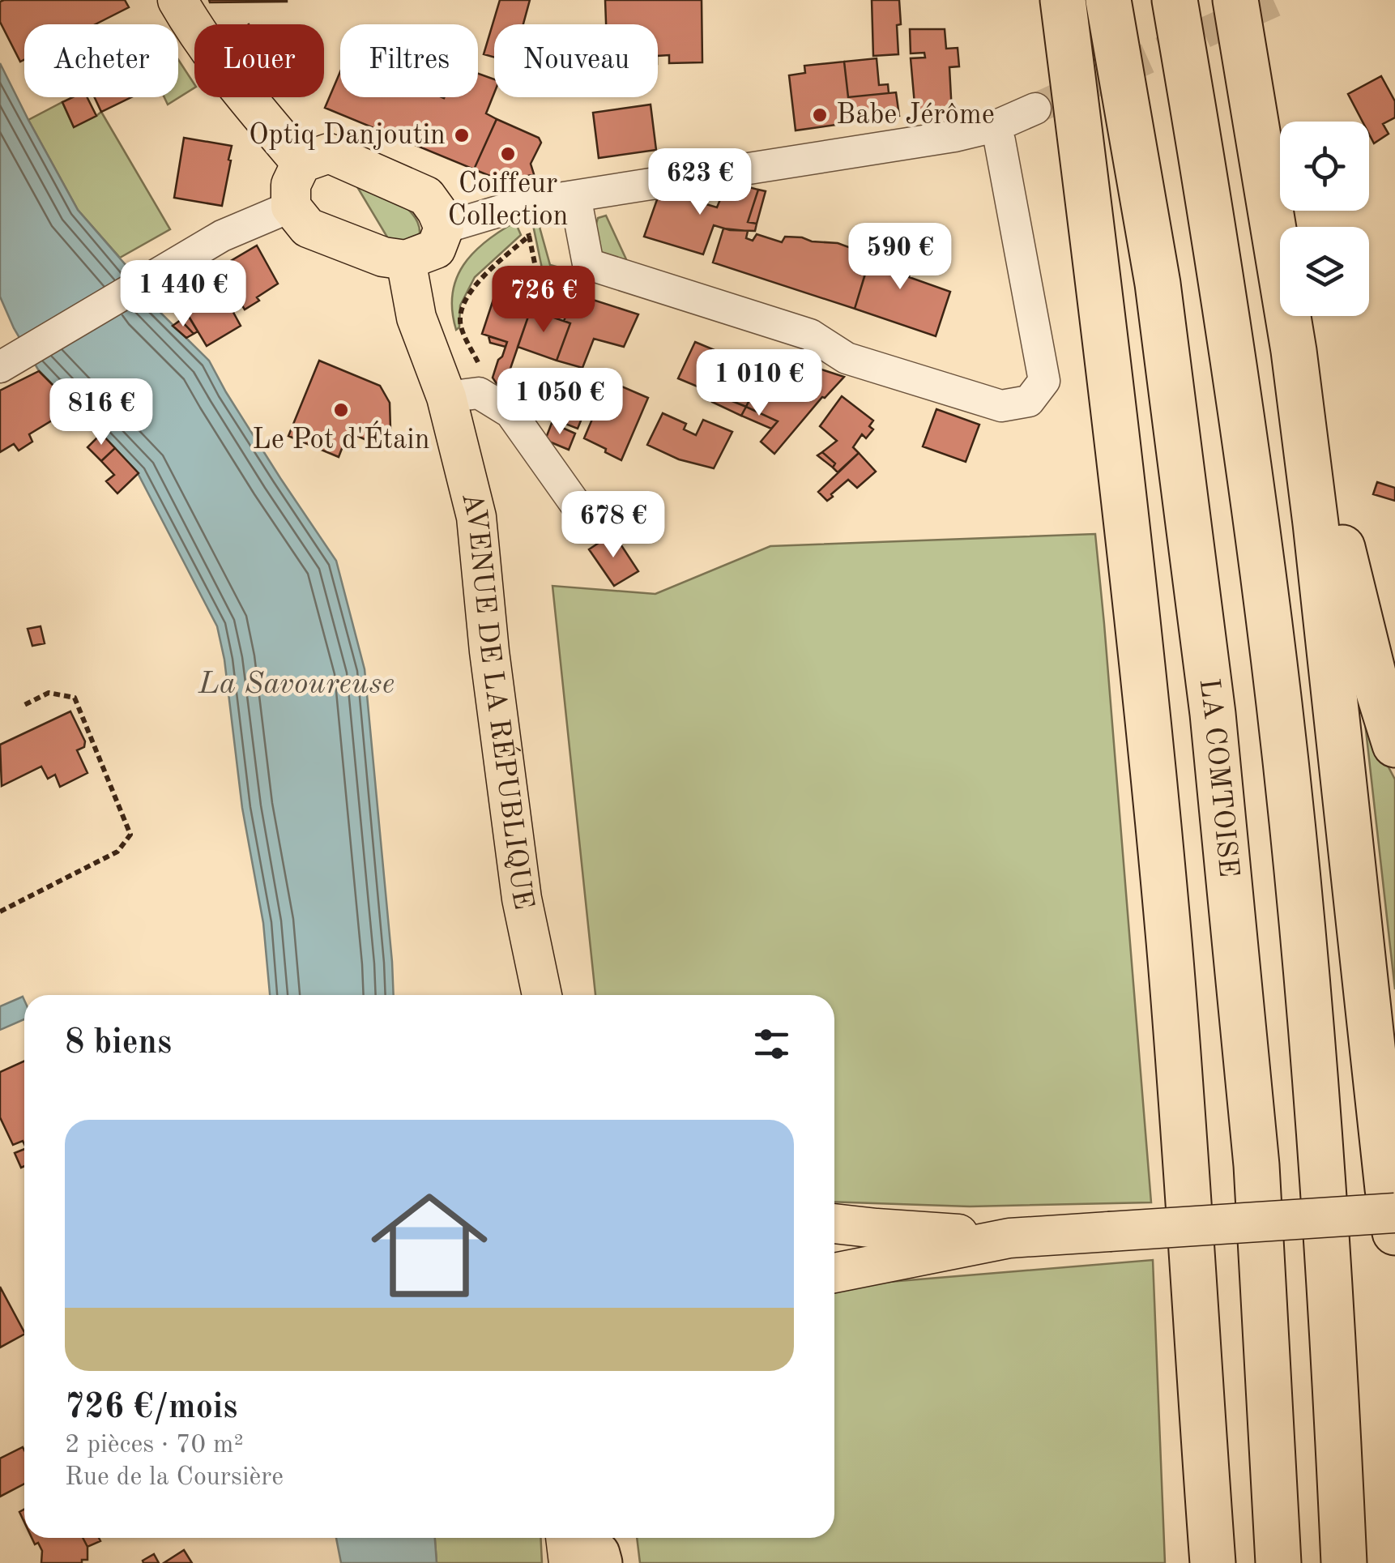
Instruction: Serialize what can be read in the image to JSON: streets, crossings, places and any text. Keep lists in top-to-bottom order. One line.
{"streets":{"highway":["LA COMTOISE"],"main road":["AVENUE DE LA RÉPUBLIQUE"]},"water":["La Savoureuse"],"places":["Babe Jérôme","Optiq Danjoutin","Coiffeur Collection","Le Pot d'Étain"],"page":{"chip":["Acheter","Louer","Filtres","Nouveau"],"price":["623 €","590 €","1 440 €","726 €","1 010 €","1 050 €","816 €","678 €"],"heading":"8 biens","list":[{"name":"726 €/mois","note":"2 pièces · 70 m² · Rue de la Coursière"}]}}
